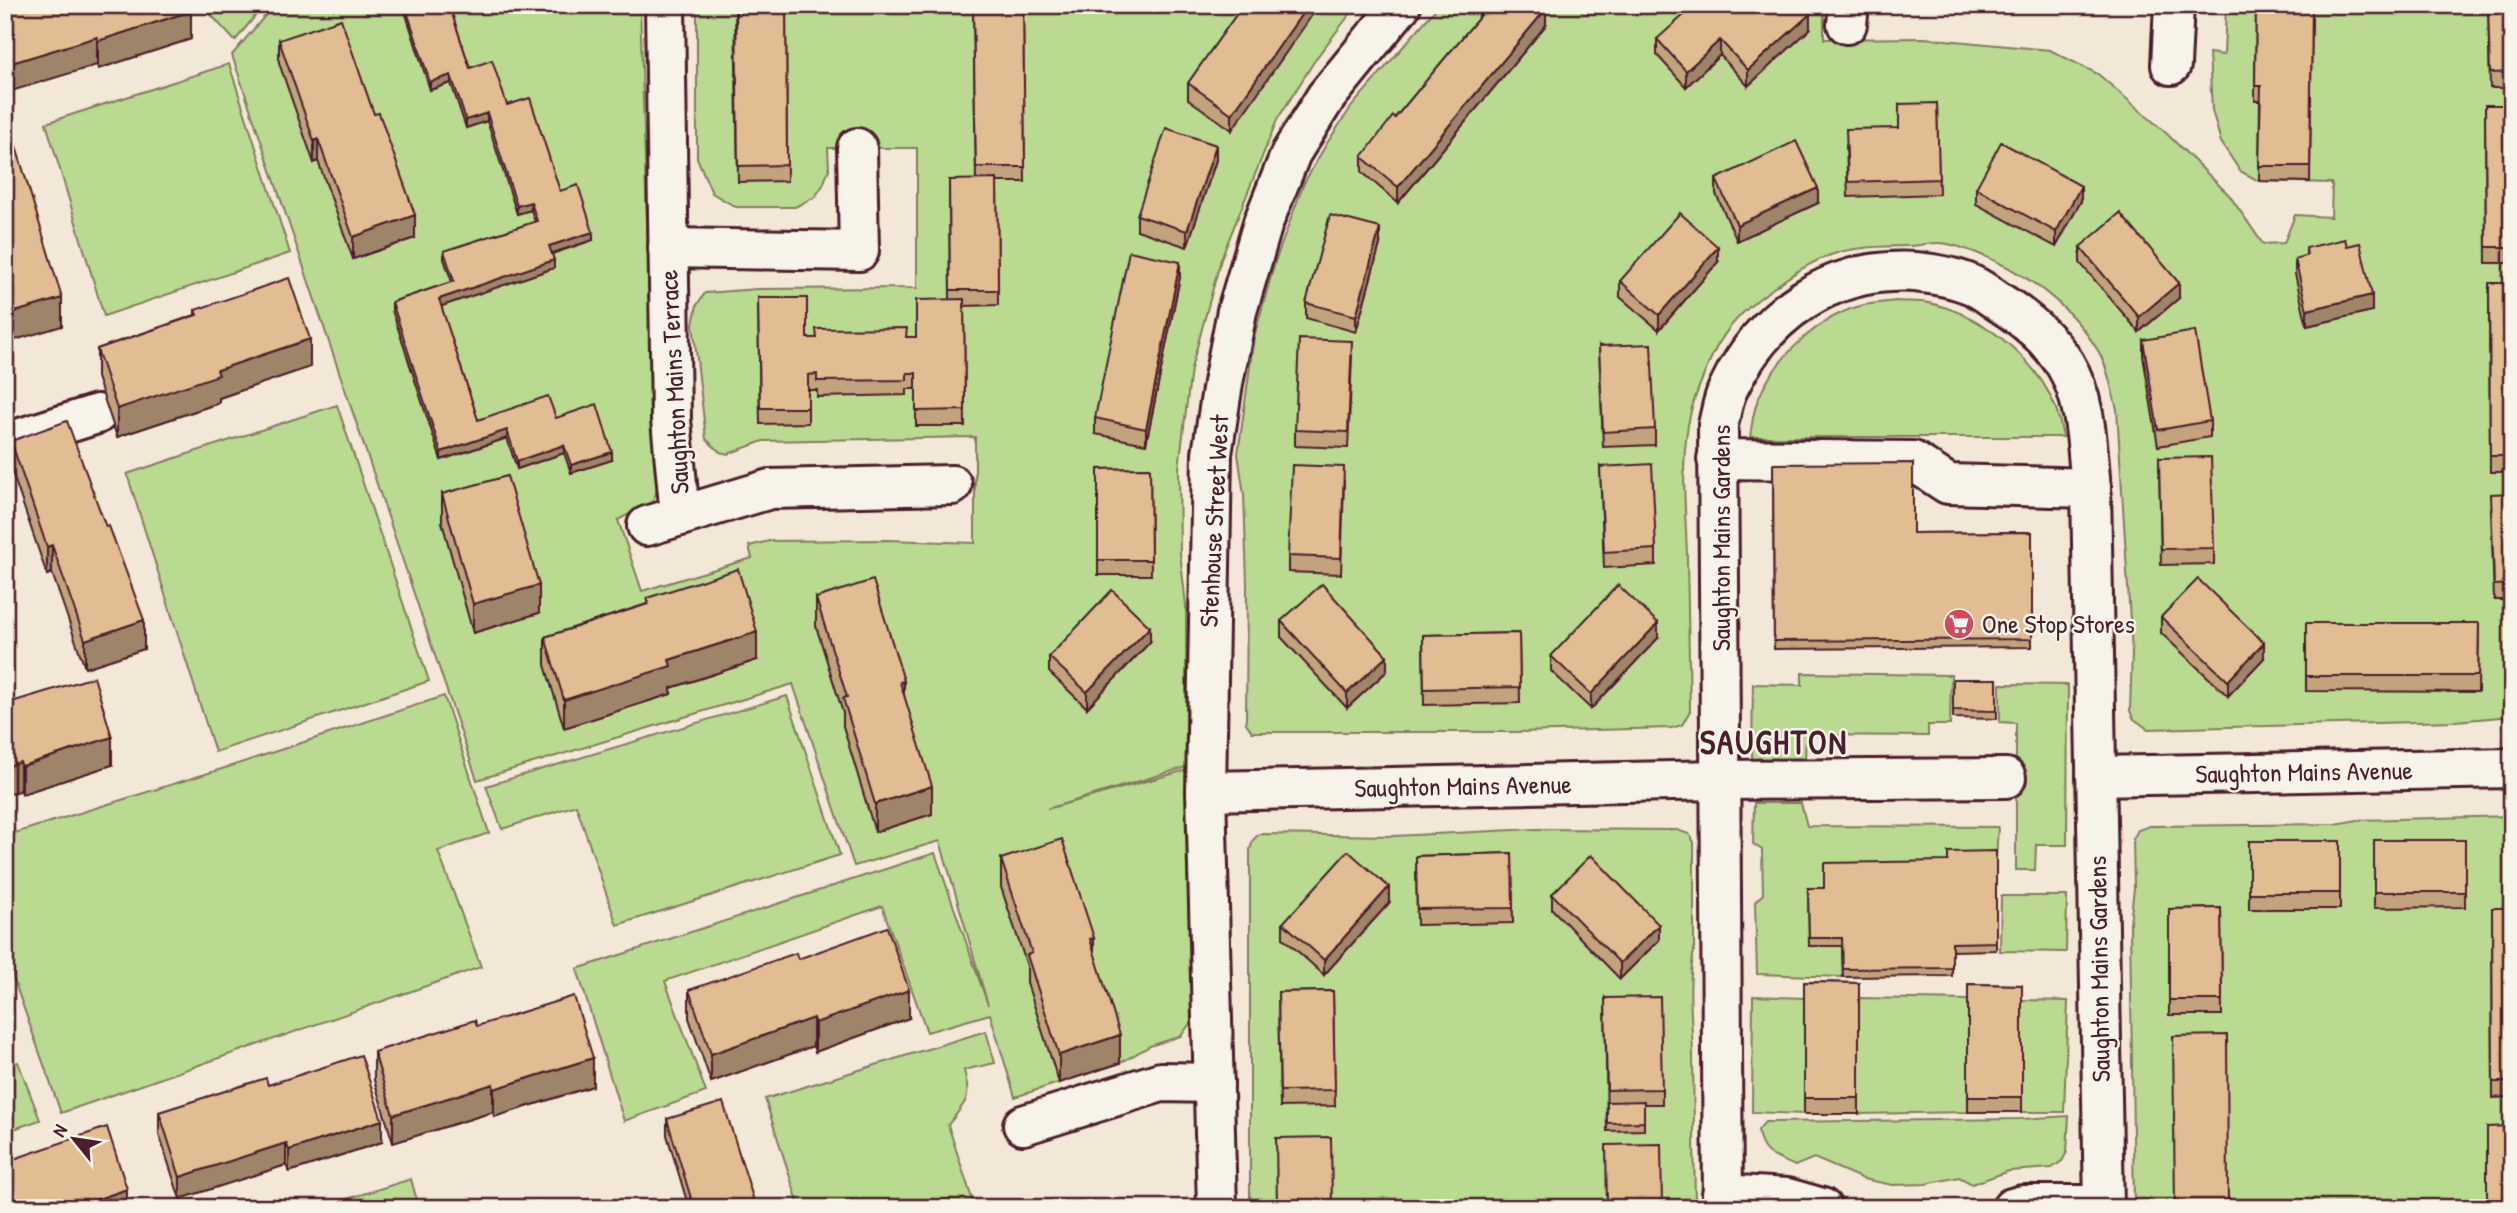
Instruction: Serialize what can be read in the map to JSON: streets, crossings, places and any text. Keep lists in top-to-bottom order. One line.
{"streets":{"street":["Saughton Mains Terrace","Stenhouse Street West","Saughton Mains Gardens","Saughton Mains Avenue"]},"crossings":[["Stenhouse Street West","Saughton Mains Avenue"],["Saughton Mains Gardens","Saughton Mains Avenue"]],"districts":["SAUGHTON"],"places":{"supermarket":["One Stop Stores"]},"north":"top left"}
